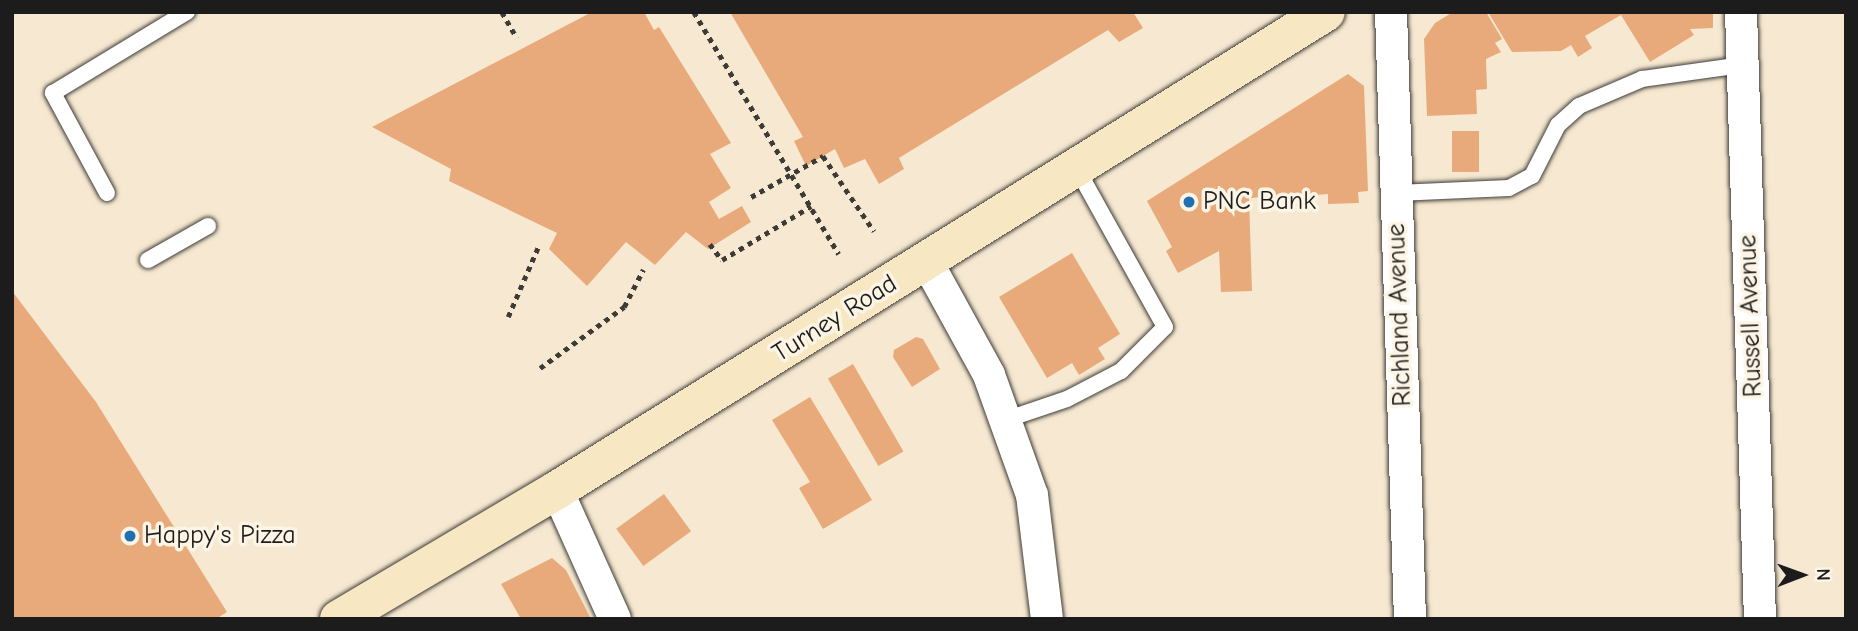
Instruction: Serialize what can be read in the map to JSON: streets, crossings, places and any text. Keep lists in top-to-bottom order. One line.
{"streets":{"main road":["Turney Road"],"street":["Richland Avenue","Russell Avenue"]},"places":["PNC Bank","Happy's Pizza"],"north":"right"}
